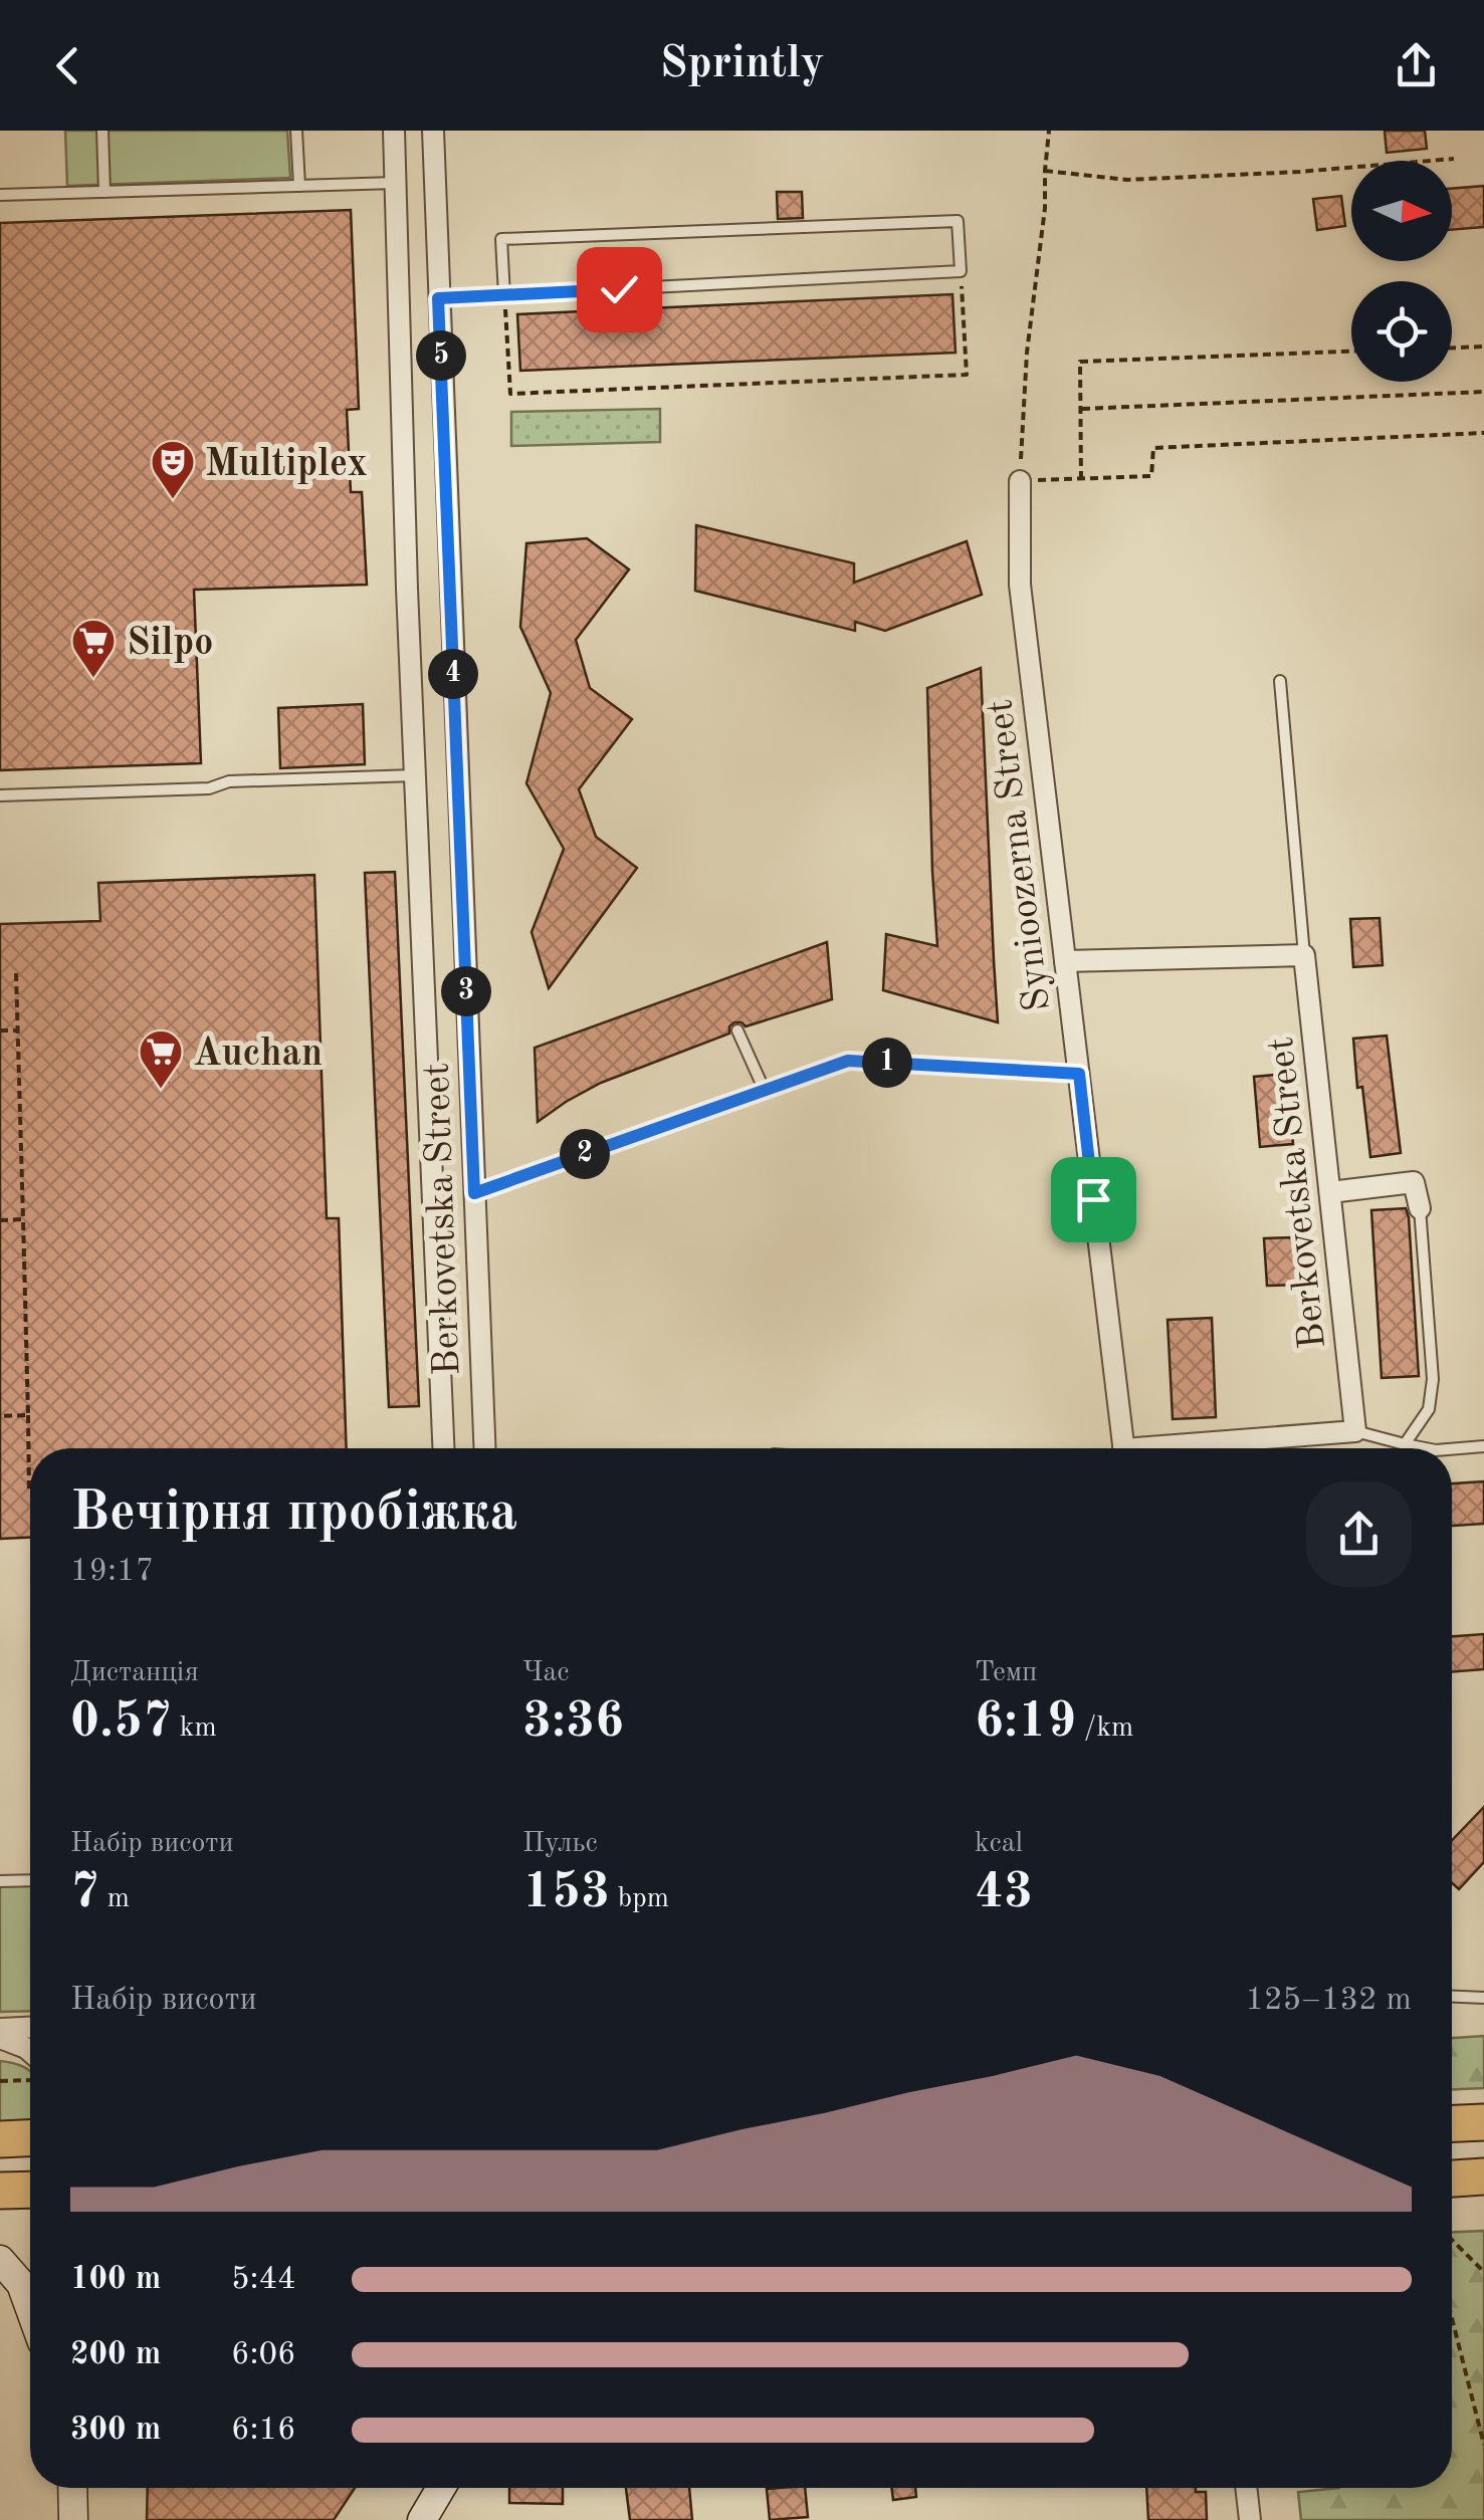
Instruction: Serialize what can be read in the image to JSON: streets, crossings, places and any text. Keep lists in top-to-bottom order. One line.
{"streets":{"street":["Synioozerna Street","Berkovetska Street"]},"places":{"theatre":["Multiplex"],"supermarket":["Silpo","Auchan"]},"north":"right","page":{"header":"Sprintly","pins":["5","4","3","1","2"],"heading":["Вечірня пробіжка","19:17"],"stats":[["Дистанція","0.57 km"],["Час","3:36"],["Темп","6:19 /km"],["Набір висоти","7 m"],["Пульс","153 bpm"],["kcal","43"]],"chart":["Набір висоти","125–132 m"],"list":[{"name":"100 m","note":"5:44"},{"name":"200 m","note":"6:06"},{"name":"300 m","note":"6:16"}]}}
